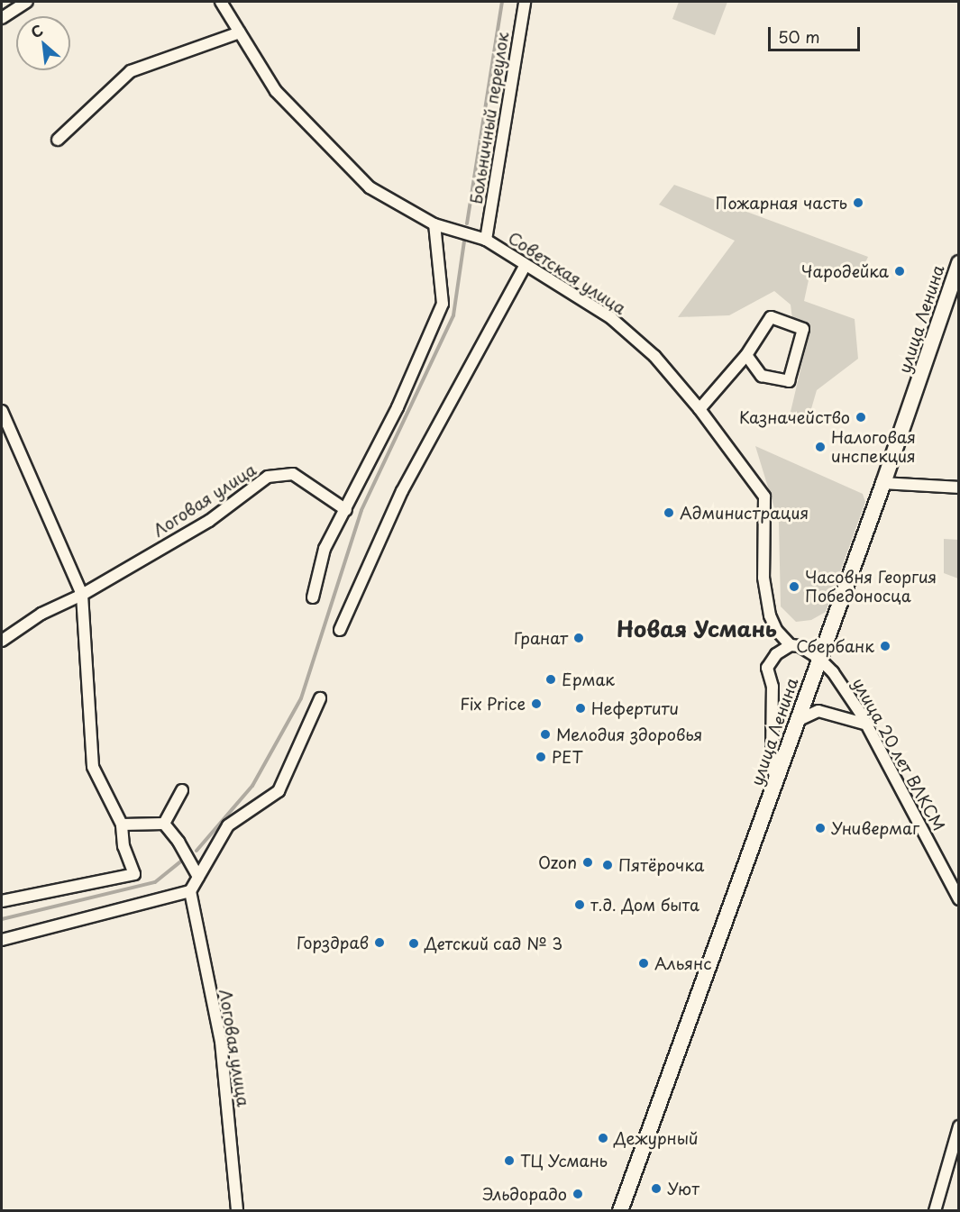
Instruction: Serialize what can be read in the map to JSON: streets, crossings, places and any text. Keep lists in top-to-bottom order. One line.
{"streets":{"main road":["улица Ленина"],"street":["Больничный переулок","Советская улица","Логовая улица","улица 20 лет ВЛКСМ"]},"crossings":[["Больничный переулок","Советская улица"],["Советская улица","улица Ленина"],["Советская улица","улица 20 лет ВЛКСМ"],["улица Ленина","улица 20 лет ВЛКСМ"]],"districts":["Новая Усмань"],"places":["Пожарная часть","Чародейка","Казначейство","Налоговая инспекция","Администрация","Часовня Георгия Победоносца","Гранат","Сбербанк","Ермак","Fix Price","Нефертити","Мелодия здоровья","РЕТ","Универмаг","Ozon","Пятёрочка","т.д. Дом быта","Горздрав","Детский сад № 3","Альянс","Дежурный","ТЦ Усмань","Уют","Эльдорадо"],"scale_bar":"50 m","north":"top left"}
